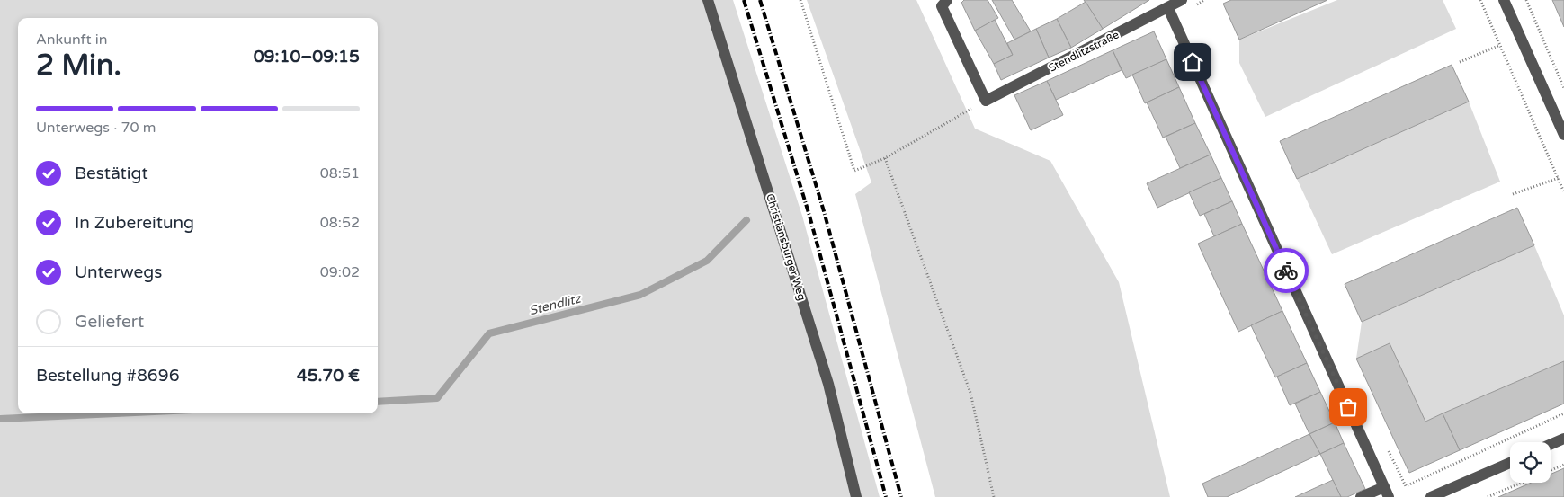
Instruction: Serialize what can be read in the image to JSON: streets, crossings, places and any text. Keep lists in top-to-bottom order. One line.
{"streets":{"street":["Stendlitzstraße","Christiansburger Weg"]},"water":["Stendlitz"],"page":{"heading":["2 Min.","Ankunft in","09:10–09:15"],"panel":["Bestellung #8696","45.70 €"],"bar":"Unterwegs · 70 m","list":[["Bestätigt","08:51"],["In Zubereitung","08:52"],["Unterwegs","09:02"],"Geliefert"]}}
